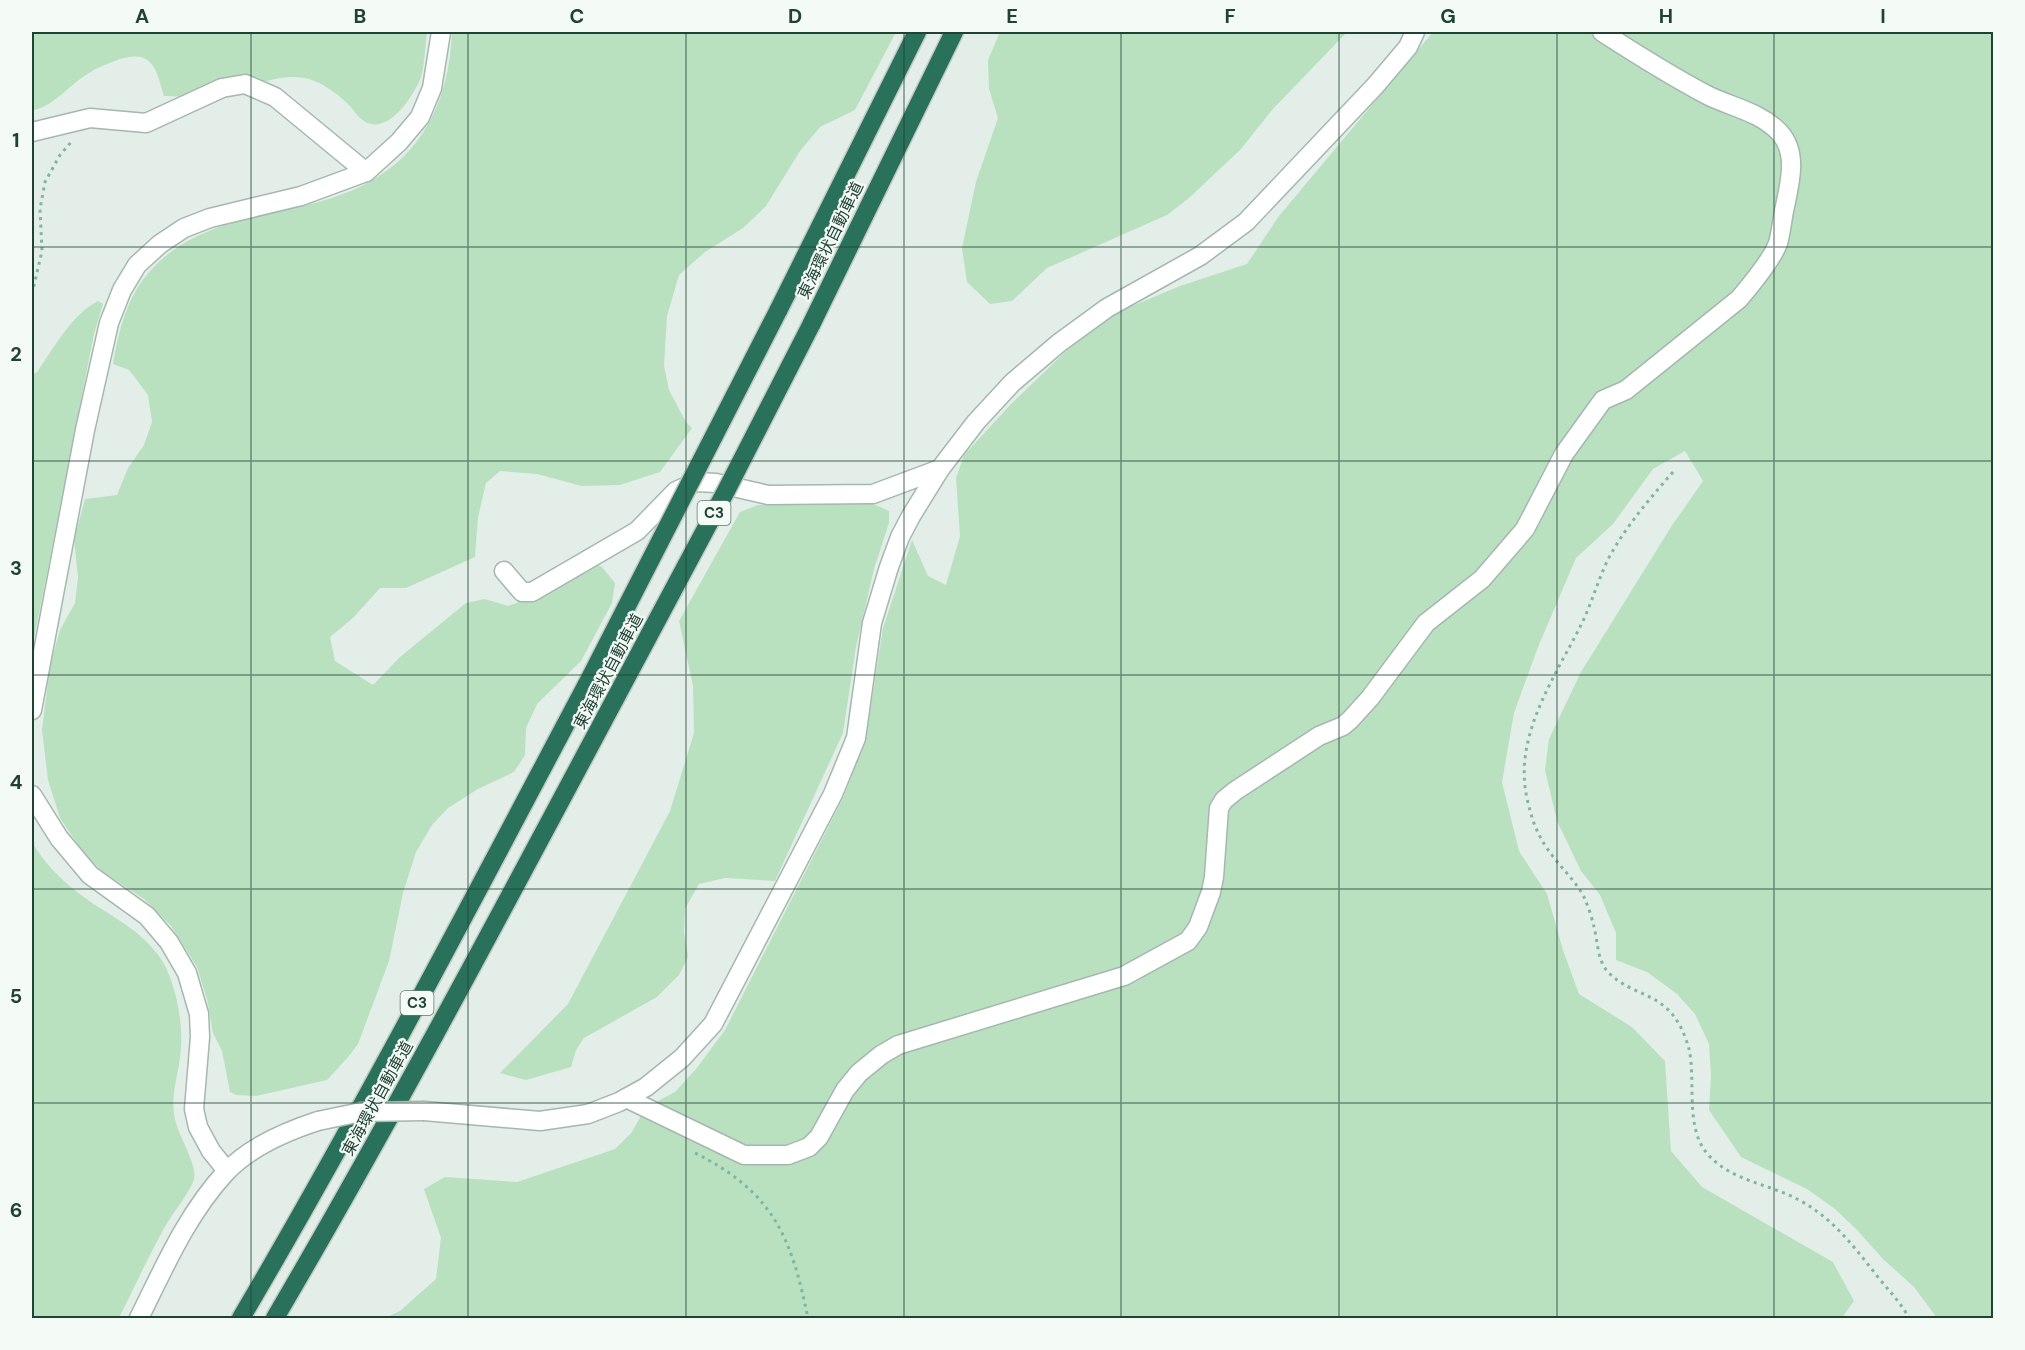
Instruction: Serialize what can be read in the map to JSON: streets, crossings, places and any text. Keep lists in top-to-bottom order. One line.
{"streets":{"highway":["東海環状自動車道","C3"]},"grid":{"columns":["A","B","C","D","E","F","G","H","I"],"rows":["1","2","3","4","5","6"]}}
